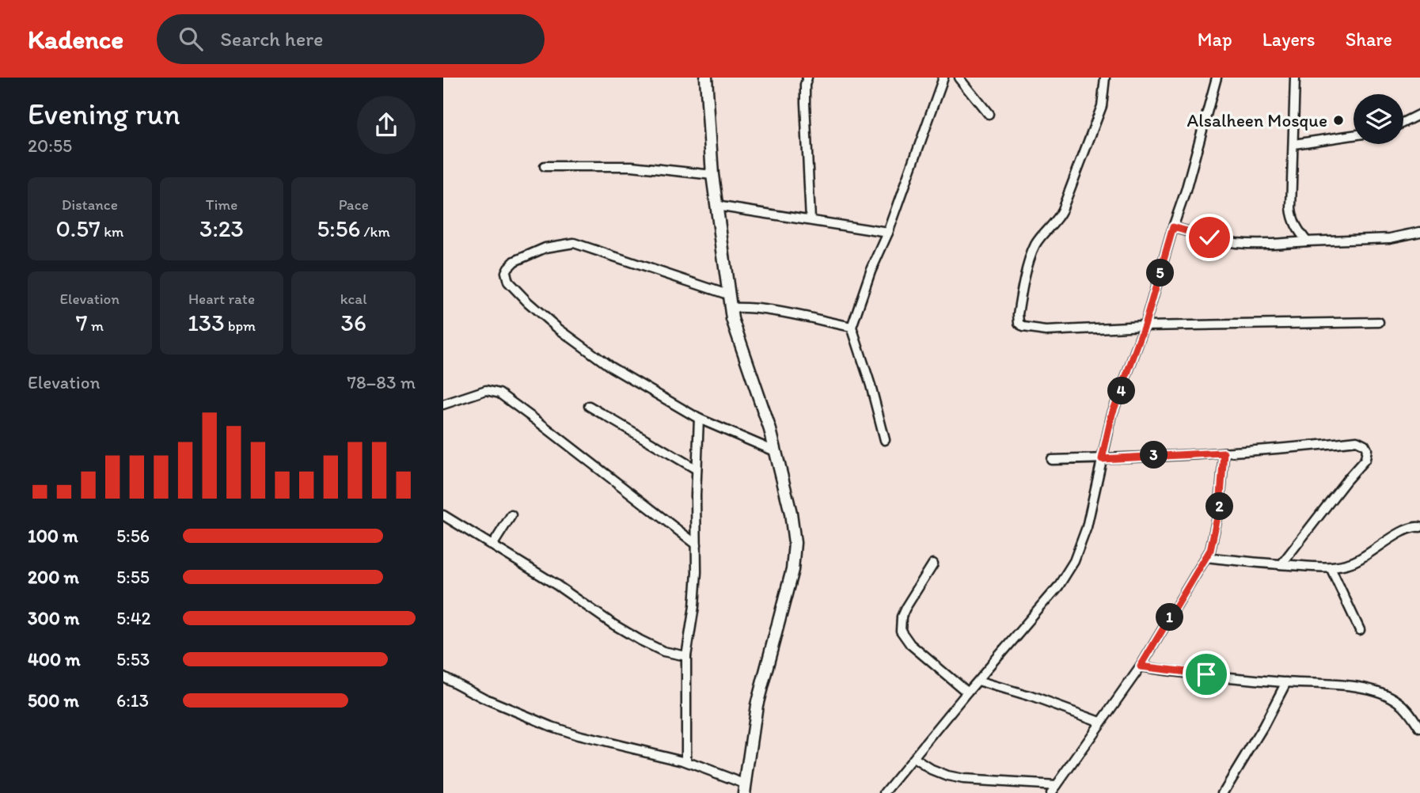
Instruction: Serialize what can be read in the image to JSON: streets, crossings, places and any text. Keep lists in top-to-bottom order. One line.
{"places":["Alsalheen Mosque"],"page":{"header":"Kadence","search":"Search here","nav":["Map","Layers","Share"],"heading":["Evening run","20:55"],"stats":[["Distance","0.57 km"],["Time","3:23"],["Pace","5:56 /km"],["Elevation","7 m"],["Heart rate","133 bpm"],["kcal","36"]],"pins":["5","4","3","2","1"],"chart":["Elevation","78–83 m"],"list":[{"name":"100 m","note":"5:56"},{"name":"200 m","note":"5:55"},{"name":"300 m","note":"5:42"},{"name":"400 m","note":"5:53"},{"name":"500 m","note":"6:13"}]}}
